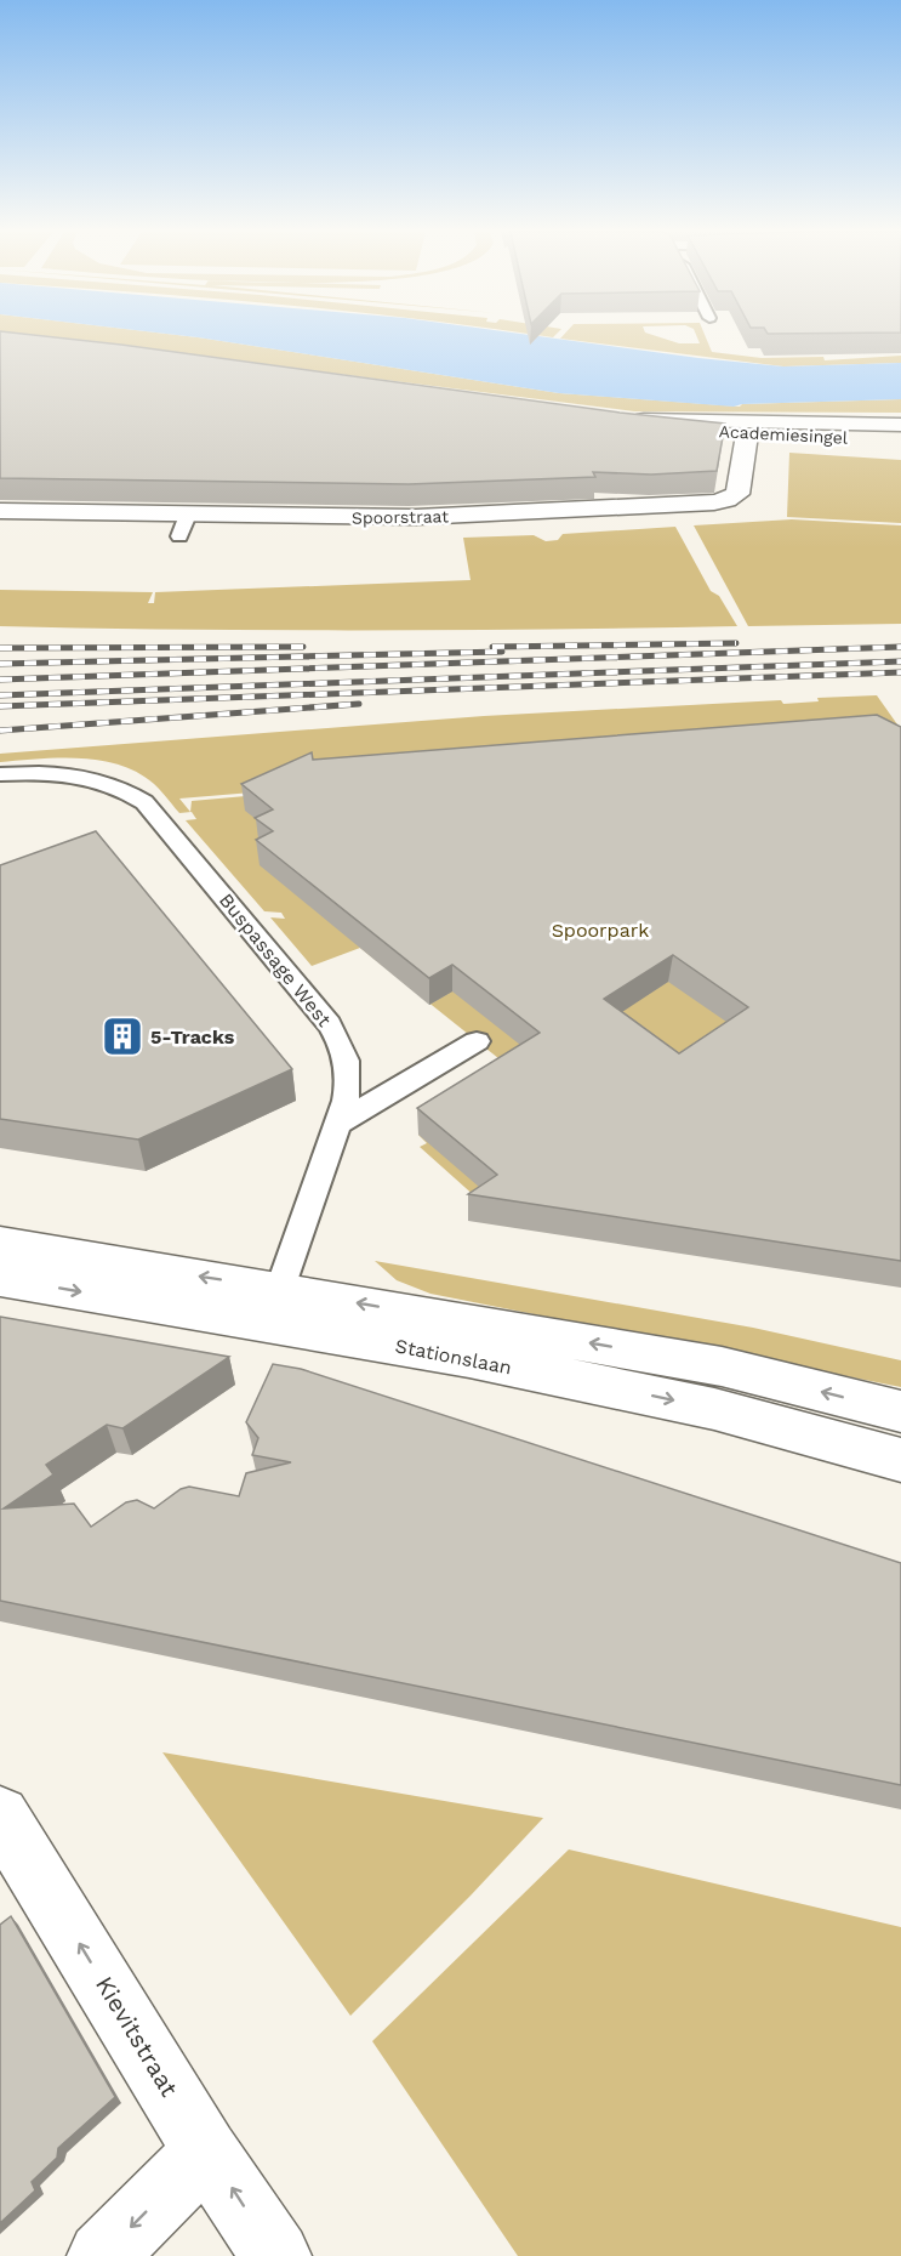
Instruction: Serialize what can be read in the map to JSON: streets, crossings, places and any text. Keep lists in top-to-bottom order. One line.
{"streets":{"street":["Academiesingel","Spoorstraat","Stationslaan","Kievitstraat"],"lane":["Buspassage West"]},"crossings":[["Academiesingel","Spoorstraat"],["Buspassage West","Stationslaan"]],"one_way":["Kievitstraat"],"parks":["Spoorpark"],"places":{"building":["5-Tracks"]}}
